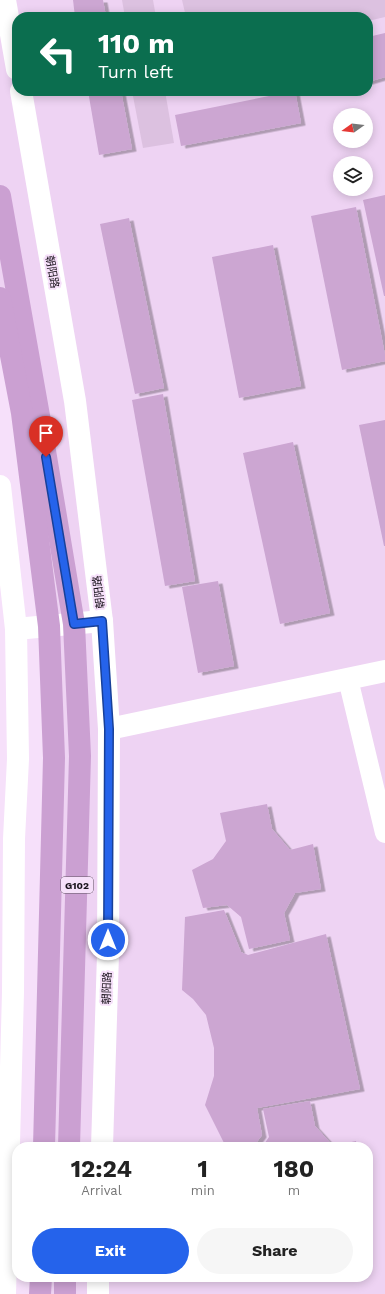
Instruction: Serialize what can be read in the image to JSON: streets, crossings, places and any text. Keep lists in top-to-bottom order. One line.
{"streets":{"highway":["G102"],"street":["朝阳路"]},"north":"left","page":{"turn":["110 m","Turn left"],"eta":["12:24","Arrival","1","min","180","m"],"buttons":["Exit","Share"]}}
